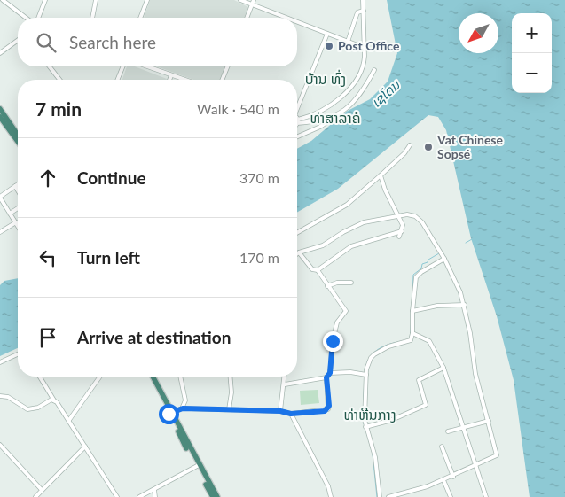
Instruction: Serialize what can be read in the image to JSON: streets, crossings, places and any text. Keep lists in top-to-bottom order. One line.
{"districts":["ບ້ານ ທົ່ງ","ທ່າສາລາຄໍ","ທ່າຫີນກາງ"],"water":["ເຊໂດນ"],"places":["Post Office","Vat Chinese Sopsé"],"north":"bottom left","page":{"map_buttons":["+","−"],"search":"Search here","heading":["7 min","Walk · 540 m"],"list":[["Continue","370 m"],["Turn left","170 m"],"Arrive at destination"]}}
